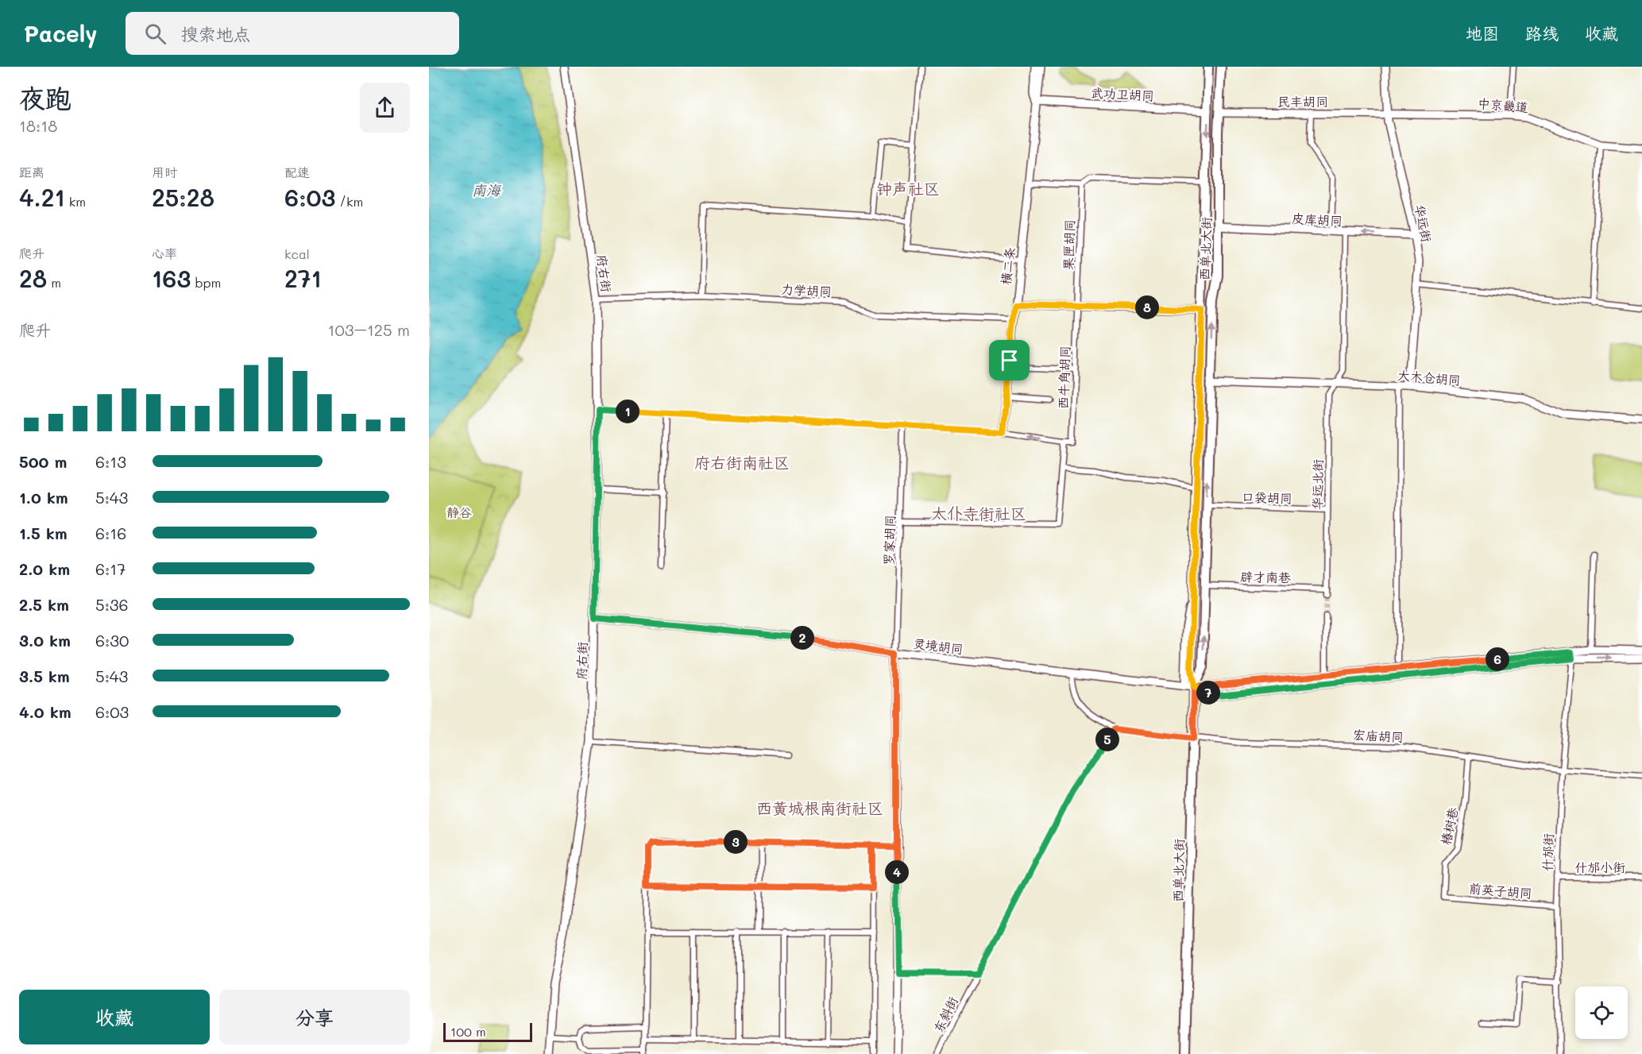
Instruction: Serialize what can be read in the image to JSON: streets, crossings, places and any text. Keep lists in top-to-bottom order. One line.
{"streets":{"main road":["武功卫胡同","民丰胡同","中京畿道","皮库胡同","华远街","西单北大街","横二条","府右街","大木仓胡同","灵境胡同"],"street":["果匣胡同","力学胡同","西牛角胡同","华远北街","口袋胡同","罗家胡同","辟才南巷","宏庙胡同","椿树巷","什邡街","什邡小街","前英子胡同","东斜街"]},"crossings":[["武功卫胡同","西单北大街"],["武功卫胡同","横二条"],["民丰胡同","中京畿道"],["民丰胡同","华远街"],["民丰胡同","西单北大街"],["中京畿道","华远街"],["皮库胡同","华远街"],["皮库胡同","西单北大街"],["皮库胡同","华远北街"],["华远街","大木仓胡同"],["果匣胡同","西牛角胡同"],["西单北大街","大木仓胡同"],["西单北大街","口袋胡同"],["西单北大街","辟才南巷"],["西单北大街","灵境胡同"],["西单北大街","宏庙胡同"],["横二条","力学胡同"],["府右街","力学胡同"],["府右街","灵境胡同"],["大木仓胡同","华远北街"],["华远北街","口袋胡同"],["华远北街","辟才南巷"],["罗家胡同","灵境胡同"],["宏庙胡同","椿树巷"],["宏庙胡同","什邡街"],["椿树巷","前英子胡同"],["什邡街","什邡小街"],["什邡街","前英子胡同"]],"one_way":["皮库胡同"],"districts":["钟声社区","府右街南社区","太仆寺街社区","西黄城根南街社区"],"water":["南海"],"parks":["静谷"],"scale_bar":"100 m","page":{"header":"Pacely","search":"搜索地点","nav":["地图","路线","收藏"],"heading":["夜跑","18:18"],"stats":[["距离","4.21 km"],["用时","25:28"],["配速","6:03 /km"],["爬升","28 m"],["心率","163 bpm"],["kcal","271"]],"pins":["8","1","2","6","7","5","3","4"],"chart":["爬升","103–125 m"],"list":[{"name":"500 m","note":"6:13"},{"name":"1.0 km","note":"5:43"},{"name":"1.5 km","note":"6:16"},{"name":"2.0 km","note":"6:17"},{"name":"2.5 km","note":"5:36"},{"name":"3.0 km","note":"6:30"},{"name":"3.5 km","note":"5:43"},{"name":"4.0 km","note":"6:03"}],"buttons":["收藏","分享"],"scale":"100 m"}}
